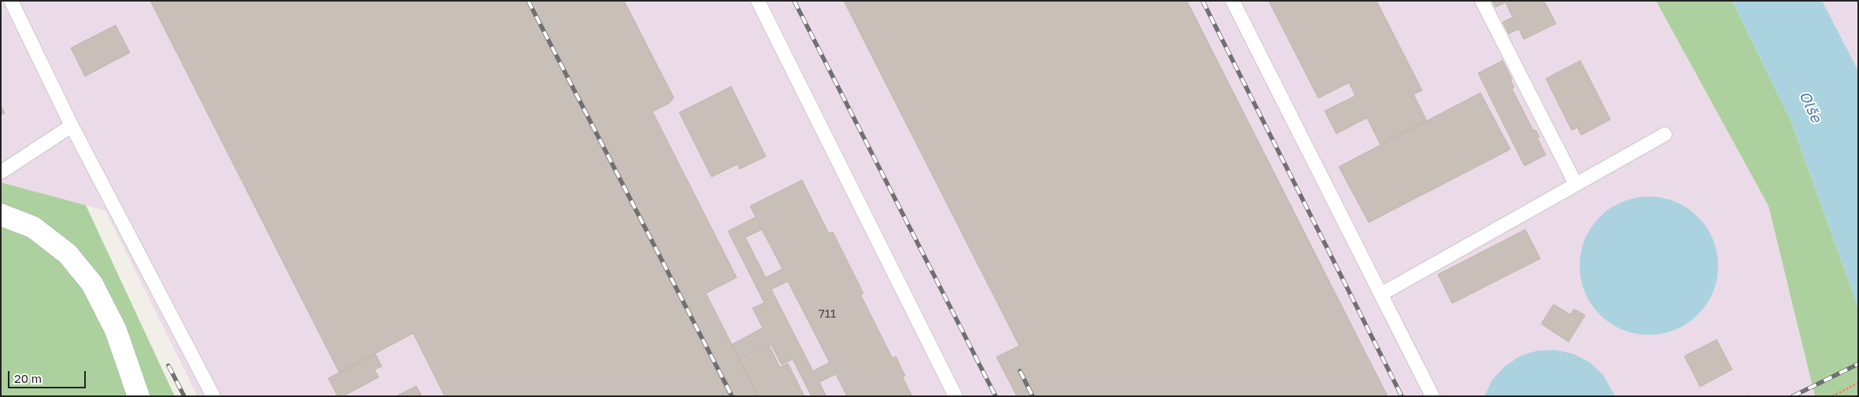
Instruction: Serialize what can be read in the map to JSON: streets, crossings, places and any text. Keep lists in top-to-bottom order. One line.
{"water":["Olše"],"house_numbers":["711"],"scale_bar":"20 m"}
